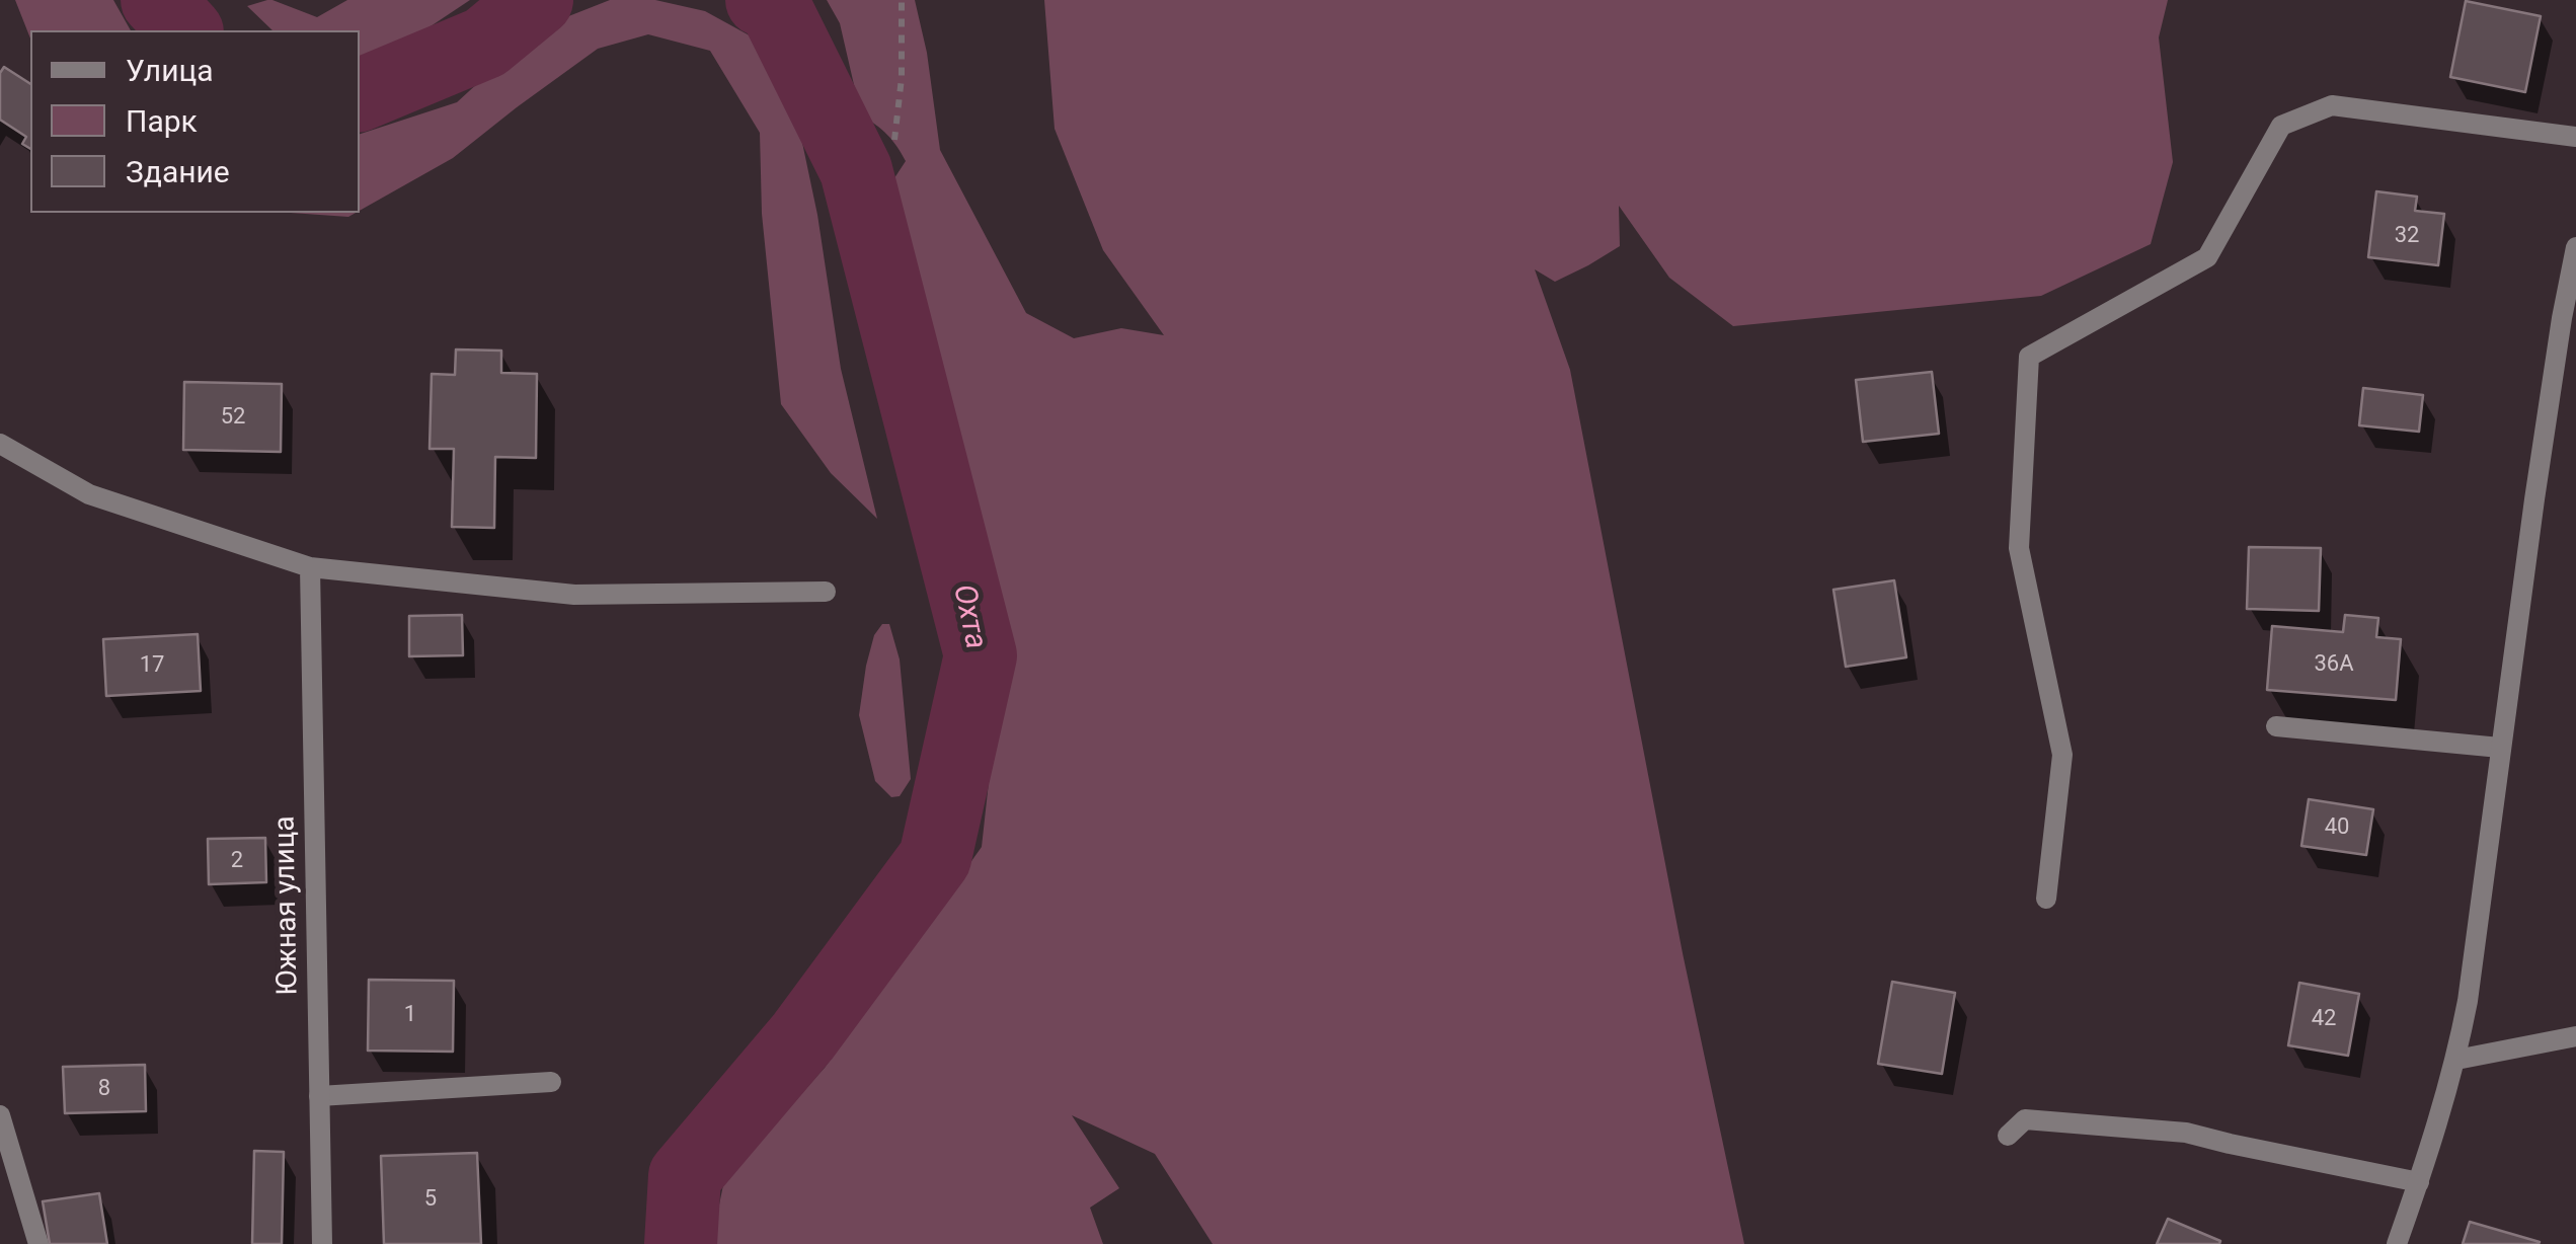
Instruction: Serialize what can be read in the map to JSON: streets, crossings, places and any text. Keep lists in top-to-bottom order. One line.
{"streets":{"street":["Южная улица"]},"water":["Охта"],"house_numbers":["32","52","36А","17","40","2","1","42","8","5"],"legend":["Улица","Парк","Здание"]}
